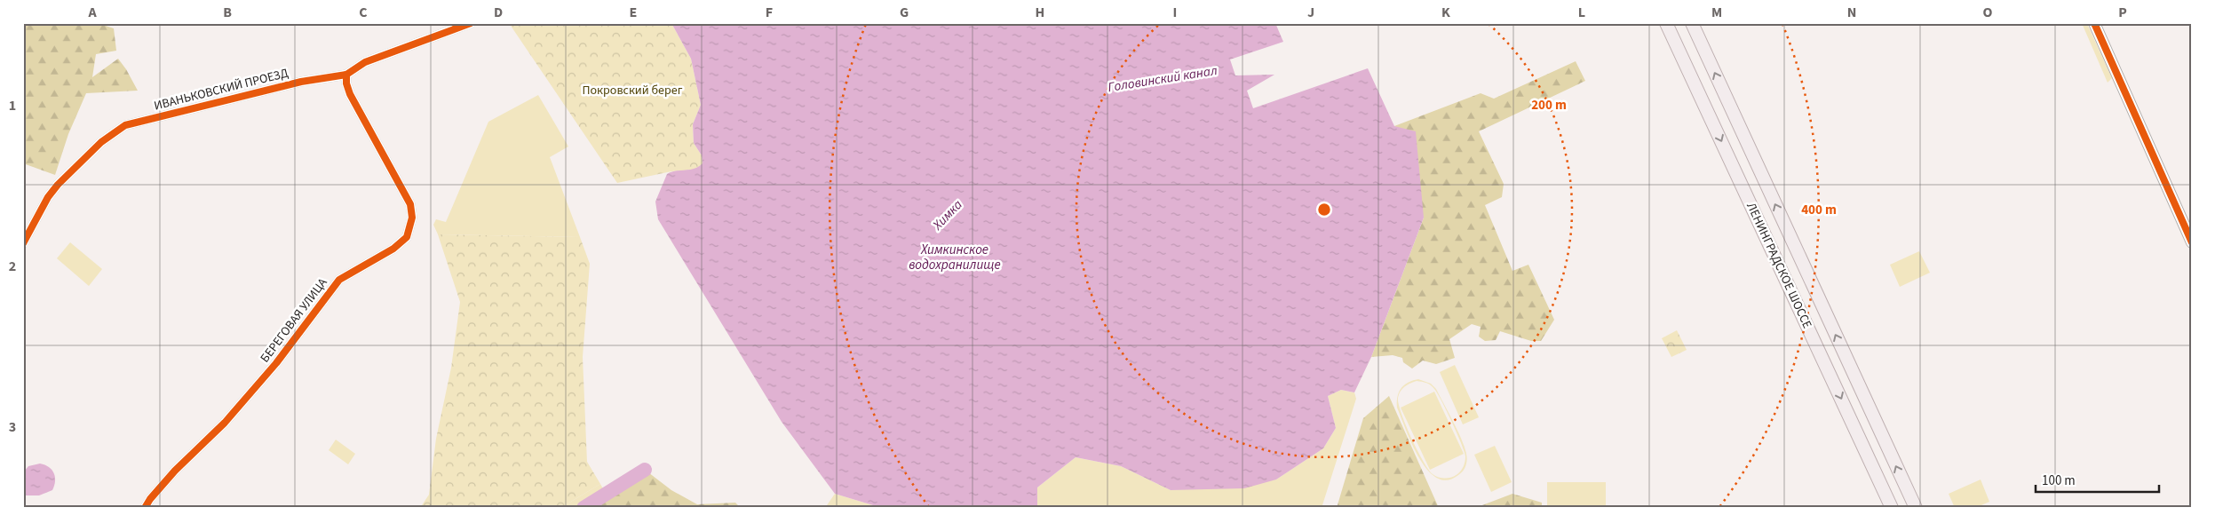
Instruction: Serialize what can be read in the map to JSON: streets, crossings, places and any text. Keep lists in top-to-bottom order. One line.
{"streets":{"main road":["ЛЕНИНГРАДСКОЕ ШОССЕ"],"street":["ИВАНЬКОВСКИЙ ПРОЕЗД","БЕРЕГОВАЯ УЛИЦА"]},"crossings":[["ИВАНЬКОВСКИЙ ПРОЕЗД","БЕРЕГОВАЯ УЛИЦА"]],"water":["Головинский канал","Химка","Химкинское водохранилище"],"parks":["Покровский берег"],"scale_bar":"100 m","grid":{"columns":["A","B","C","D","E","F","G","H","I","J","K","L","M","N","O","P"],"rows":["1","2","3"]},"rings":["200 m","400 m"]}
